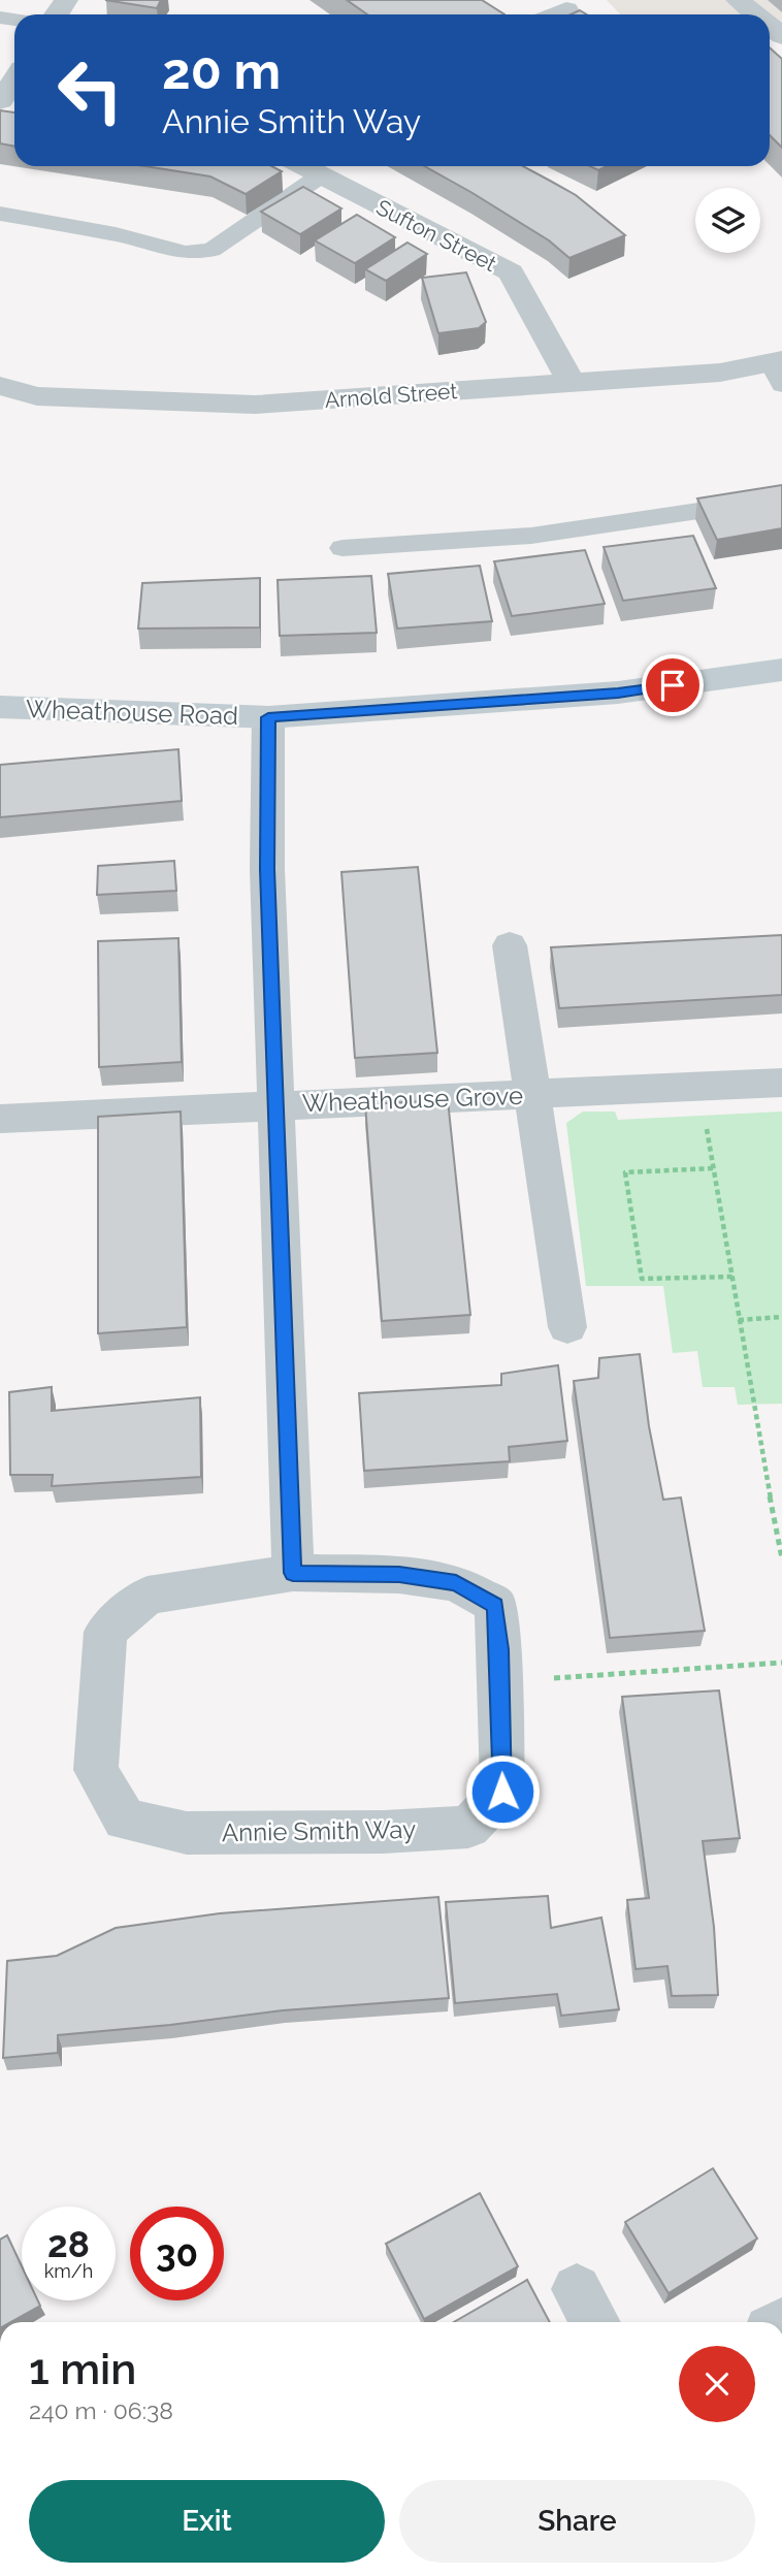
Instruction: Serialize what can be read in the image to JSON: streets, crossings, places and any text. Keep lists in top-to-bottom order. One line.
{"streets":{"street":["Sufton Street","Arnold Street","Wheathouse Road","Wheathouse Grove","Annie Smith Way"]},"crossings":[["Sufton Street","Arnold Street"]],"page":{"turn":["20 m","Annie Smith Way"],"speed":"28 km/h","limit":"30","heading":["1 min","240 m · 06:38"],"buttons":["Exit","Share"]}}
